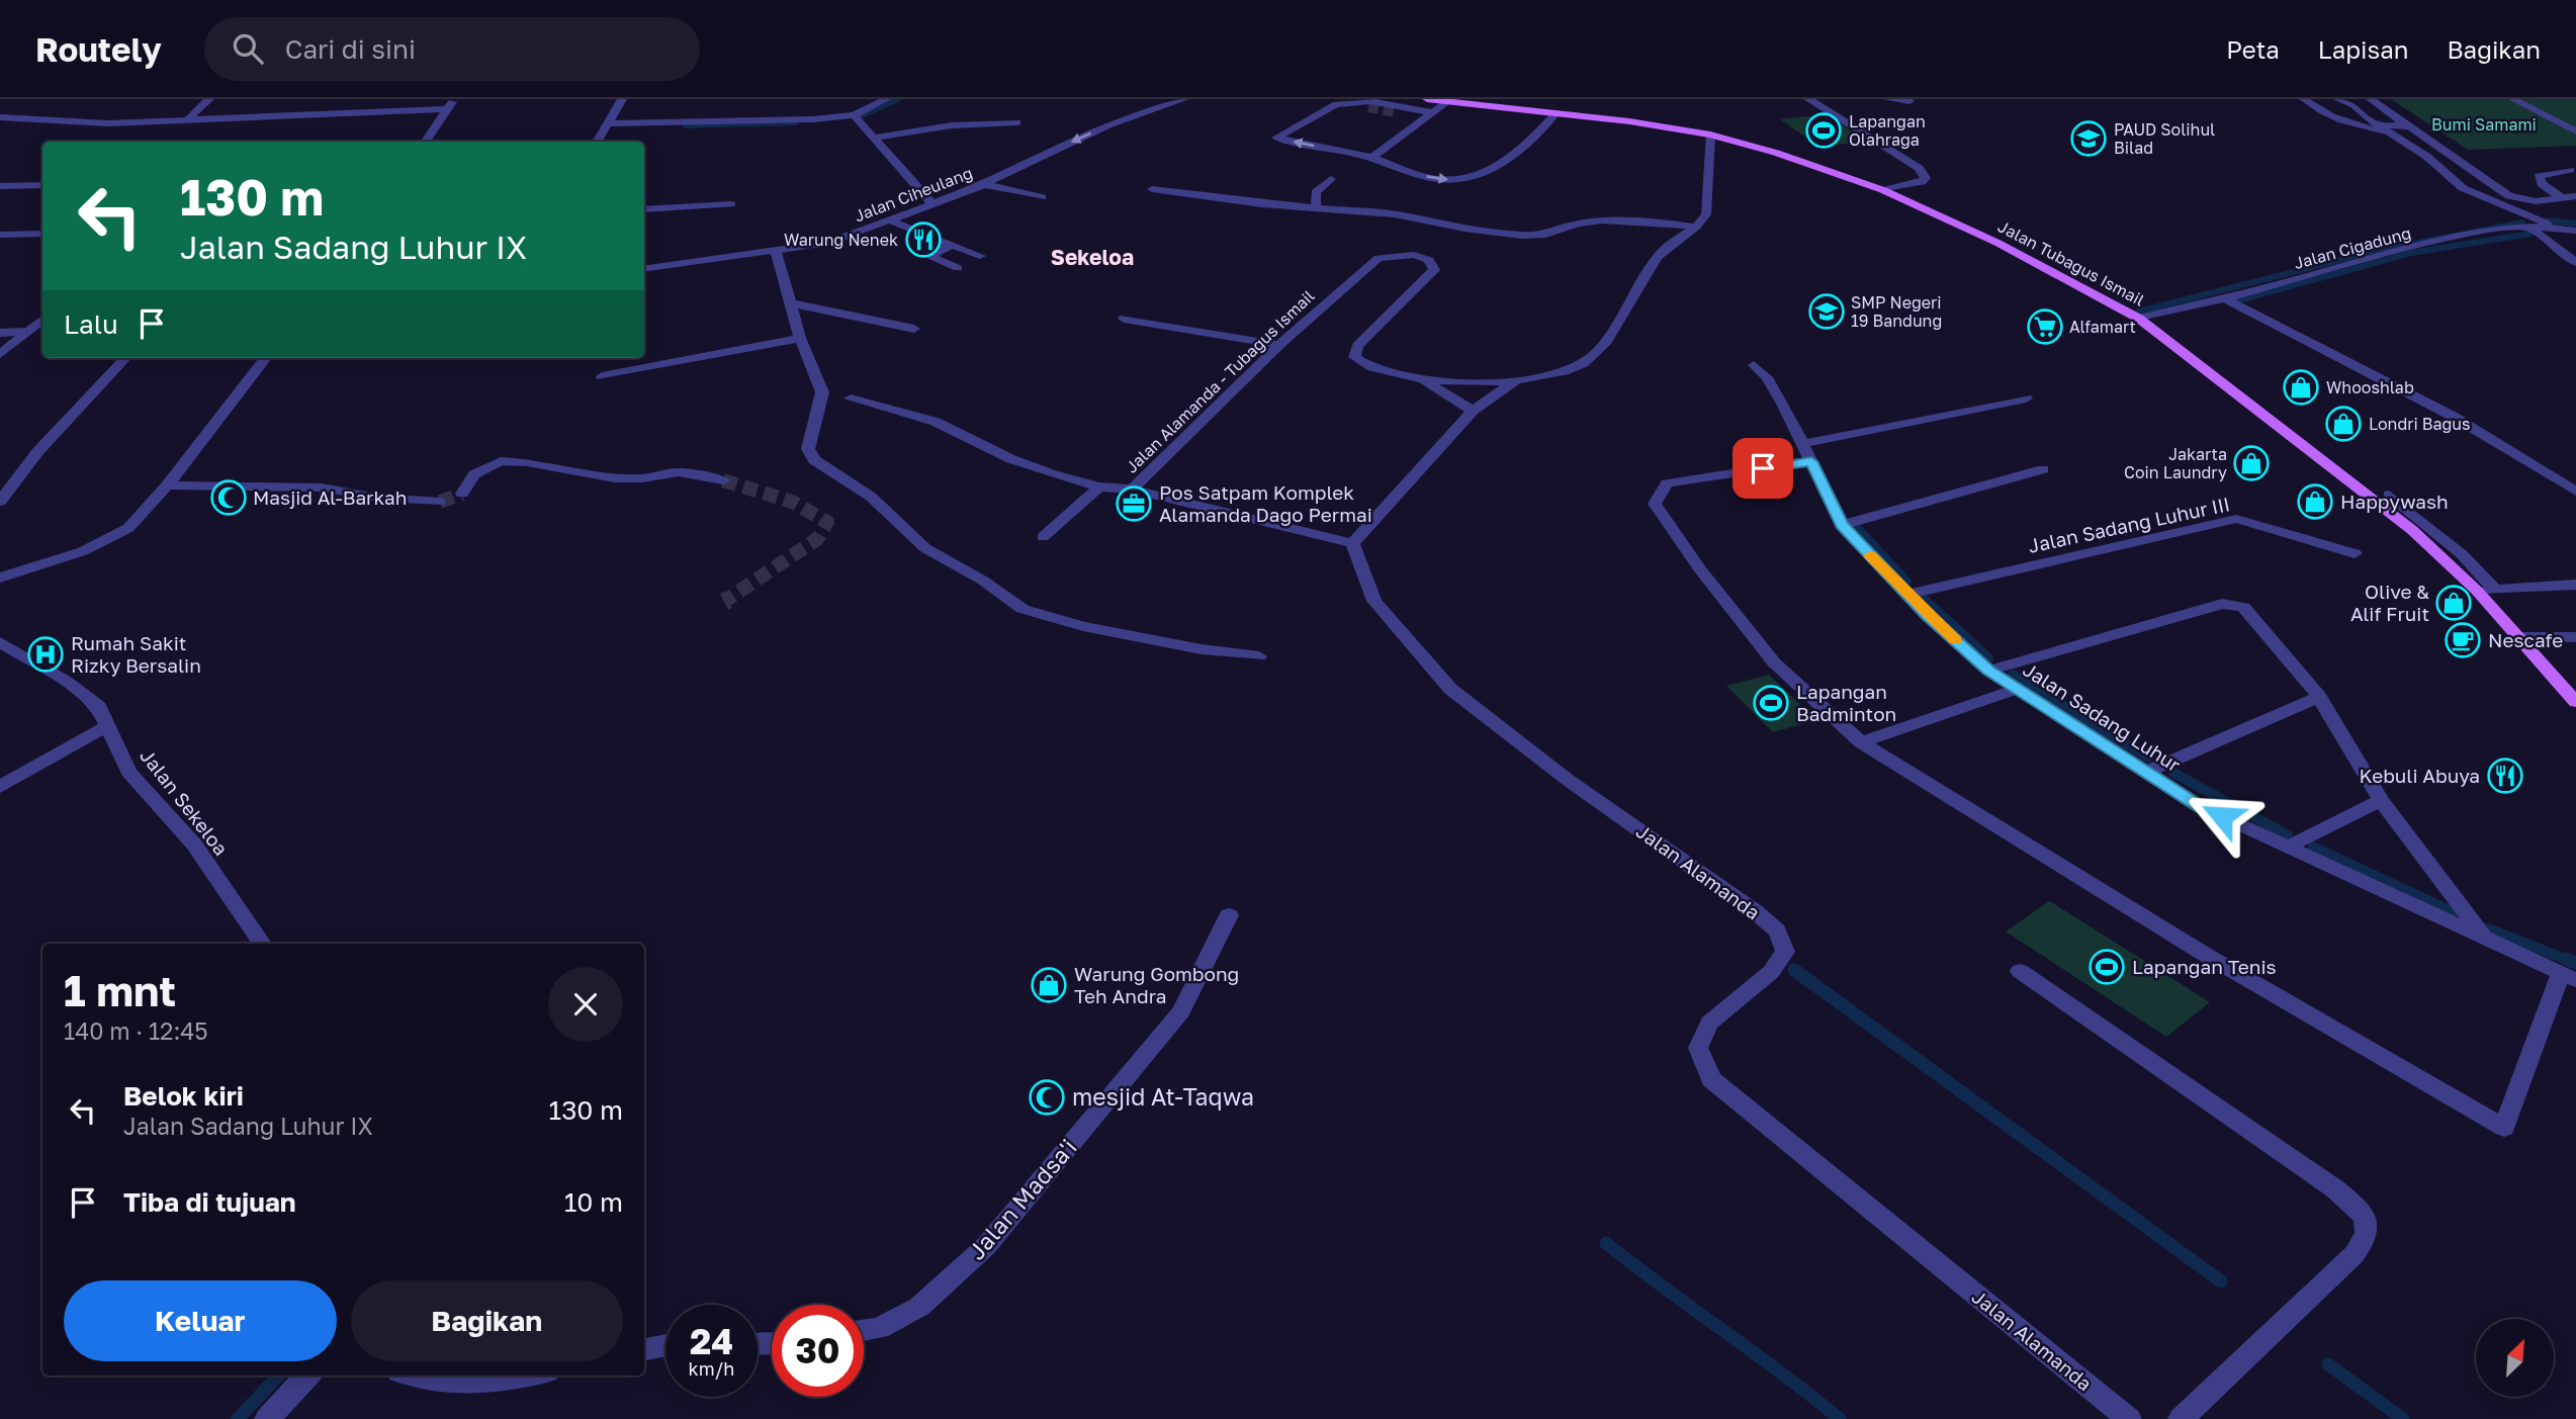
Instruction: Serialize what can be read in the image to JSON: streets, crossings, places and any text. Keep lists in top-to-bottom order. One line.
{"streets":{"main road":["Jalan Tubagus Ismail"],"street":["Jalan Ciheulang","Jalan Cigadung","Jalan Alamanda - Tubagus Ismail","Jalan Sadang Luhur III","Jalan Sadang Luhur","Jalan Sekeloa","Jalan Alamanda","Jalan Madsa'i"]},"crossings":[["Jalan Cigadung","Jalan Tubagus Ismail"],["Jalan Tubagus Ismail","Jalan Alamanda - Tubagus Ismail"],["Jalan Alamanda - Tubagus Ismail","Jalan Alamanda"],["Jalan Sadang Luhur III","Jalan Sadang Luhur"]],"one_way":["Jalan Ciheulang"],"districts":["Sekeloa"],"parks":["Bumi Samami"],"places":{"sports":["Lapangan Olahraga","Lapangan Badminton","Lapangan Tenis"],"school or university":["PAUD Solihul Bilad","SMP Negeri 19 Bandung"],"restaurant":["Warung Nenek","Kebuli Abuya"],"supermarket":["Alfamart"],"shop":["Whooshlab","Londri Bagus","Jakarta Coin Laundry","Happywash","Olive & Alif Fruit","Warung Gombong Teh Andra"],"mosque":["Masjid Al-Barkah","mesjid At-Taqwa"],"office":["Pos Satpam Komplek Alamanda Dago Permai"],"cafe":["Nescafe"],"hospital":["Rumah Sakit Rizky Bersalin"]},"north":"top right","page":{"header":"Routely","search":"Cari di sini","nav":["Peta","Lapisan","Bagikan"],"turn":["130 m","Jalan Sadang Luhur IX"],"then":"Lalu","heading":["1 mnt","140 m · 12:45"],"list":[{"name":"Belok kiri","note":"Jalan Sadang Luhur IX","value":"130 m"},{"name":"Tiba di tujuan","value":"10 m"}],"buttons":["Keluar","Bagikan"],"speed":"24 km/h","limit":"30"}}
